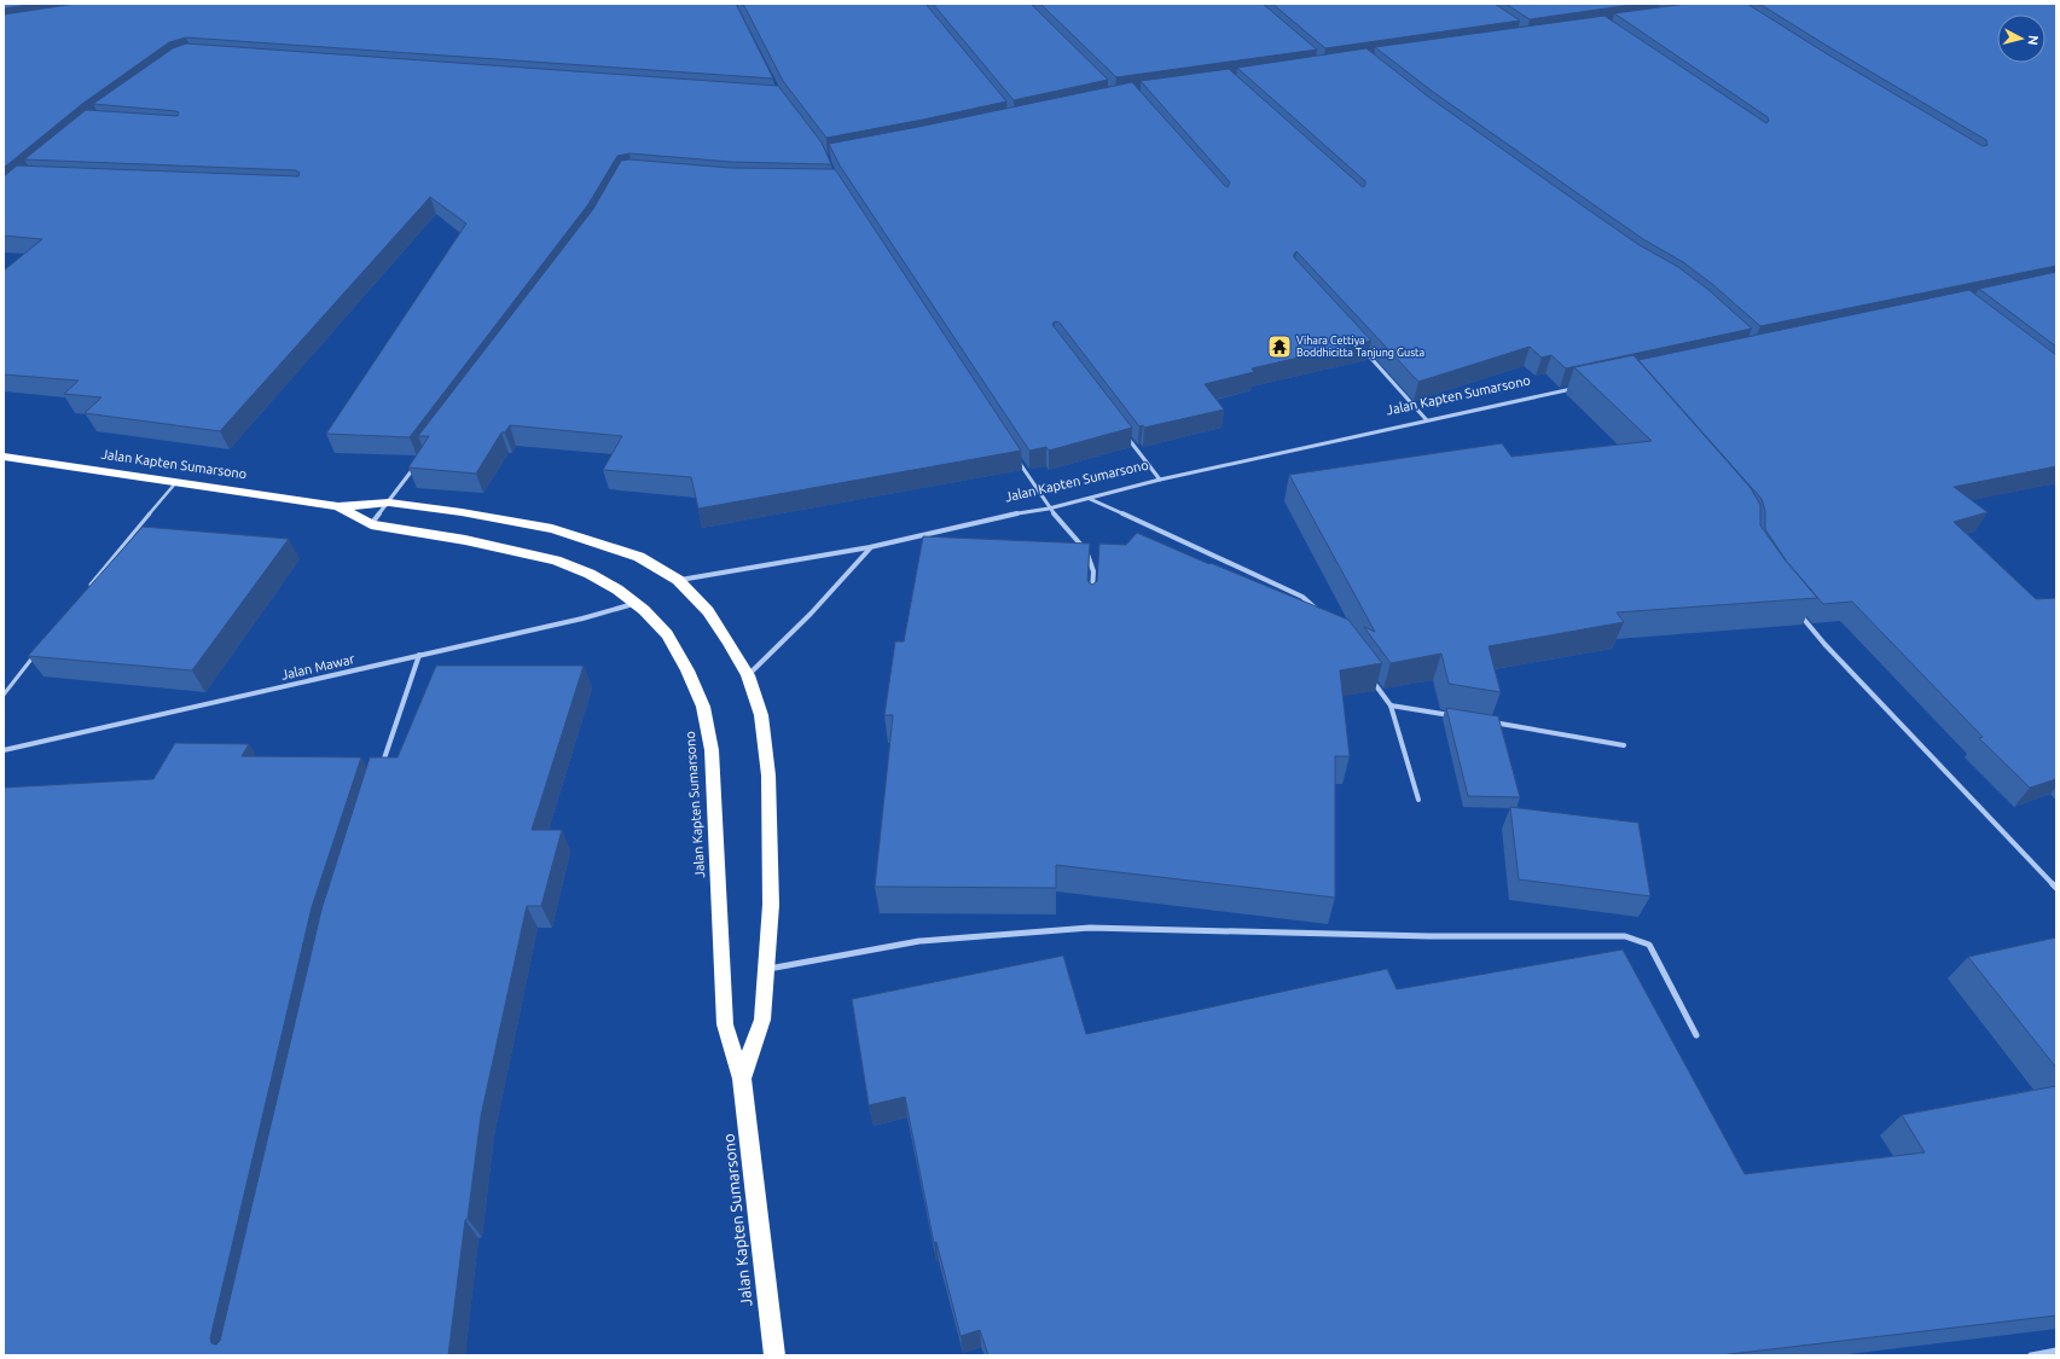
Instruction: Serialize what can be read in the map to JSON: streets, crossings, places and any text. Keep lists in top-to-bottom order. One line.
{"streets":{"highway":["Jalan Kapten Sumarsono"],"street":["Jalan Mawar"]},"crossings":[["Jalan Kapten Sumarsono","Jalan Mawar"]],"places":{"temple":["Vihara Cettiya Boddhicitta Tanjung Gusta"]},"north":"right"}
